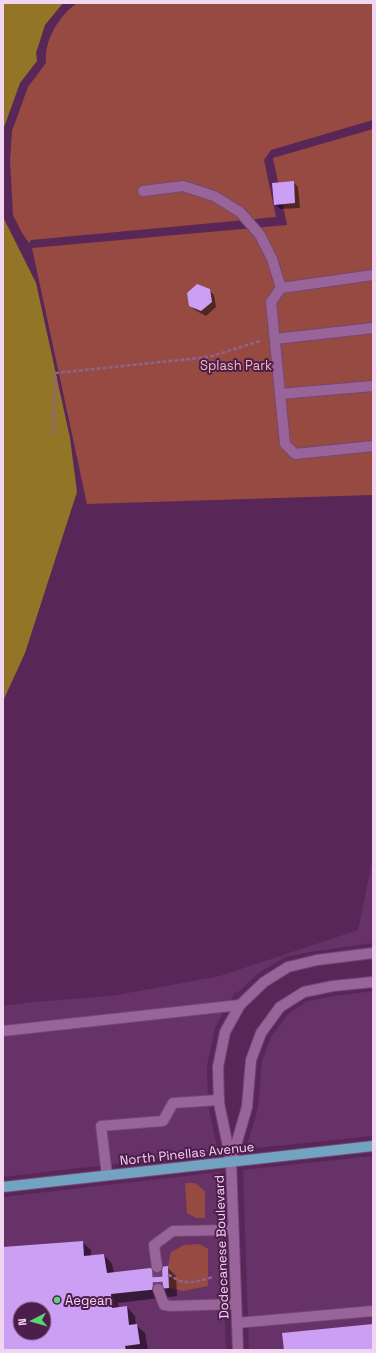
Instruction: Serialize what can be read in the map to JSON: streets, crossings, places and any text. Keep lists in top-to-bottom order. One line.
{"streets":{"main road":["North Pinellas Avenue"],"street":["Dodecanese Boulevard"]},"crossings":[["North Pinellas Avenue","Dodecanese Boulevard"]],"parks":["Splash Park"],"places":["Aegean"],"north":"left"}
